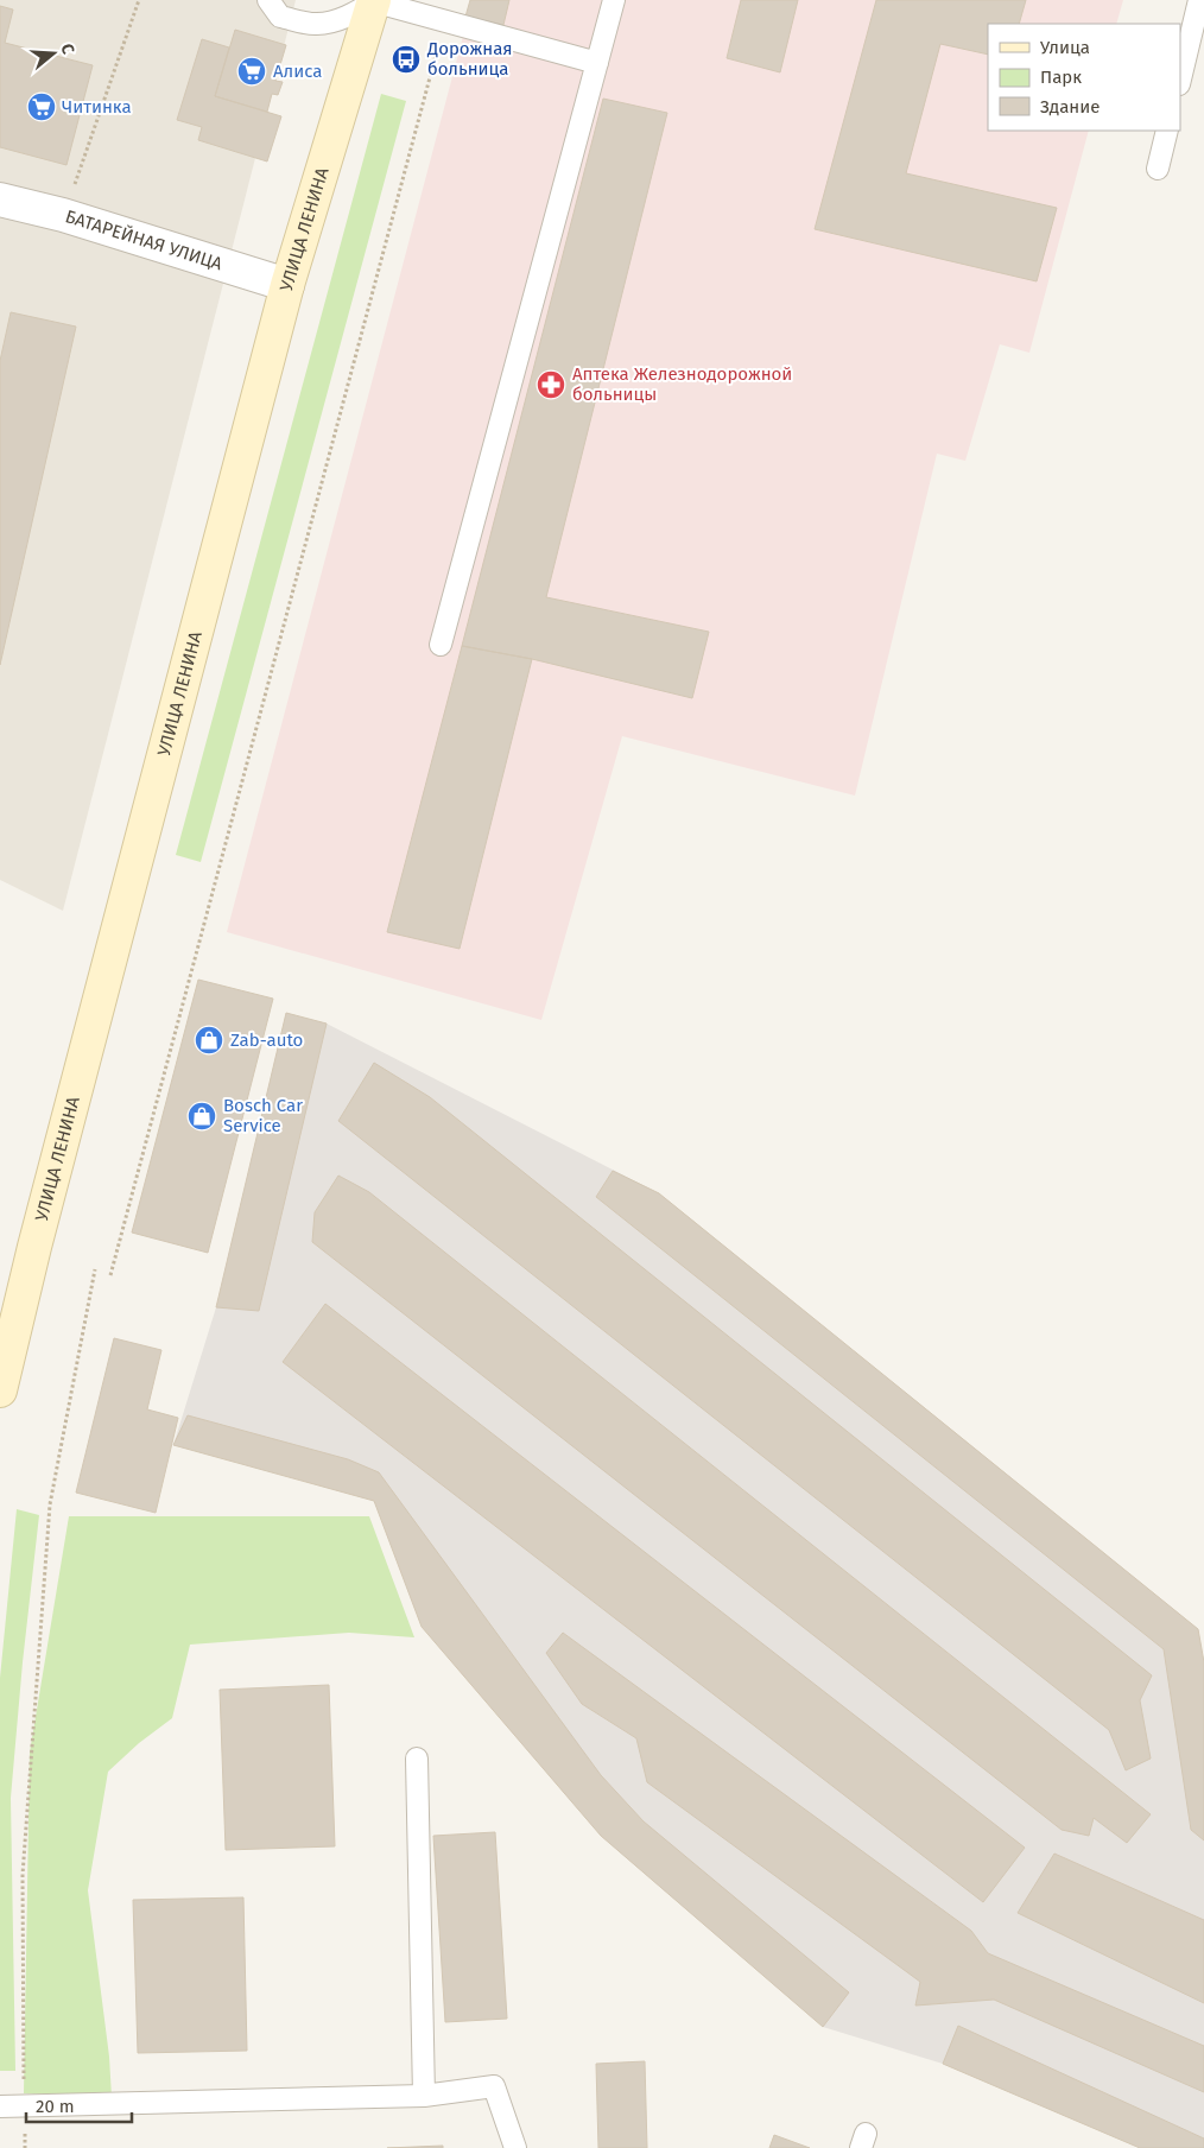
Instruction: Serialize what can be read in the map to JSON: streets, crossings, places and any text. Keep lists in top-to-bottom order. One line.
{"streets":{"main road":["УЛИЦА ЛЕНИНА"],"street":["БАТАРЕЙНАЯ УЛИЦА"]},"crossings":[["УЛИЦА ЛЕНИНА","БАТАРЕЙНАЯ УЛИЦА"]],"places":{"bus stop":["Дорожная больница"],"supermarket":["Алиса","Читинка"],"pharmacy":["Аптека Железнодорожной больницы"],"shop":["Zab-auto","Bosch Car Service"]},"legend":["Улица","Парк","Здание"],"scale_bar":"20 m","north":"right"}
